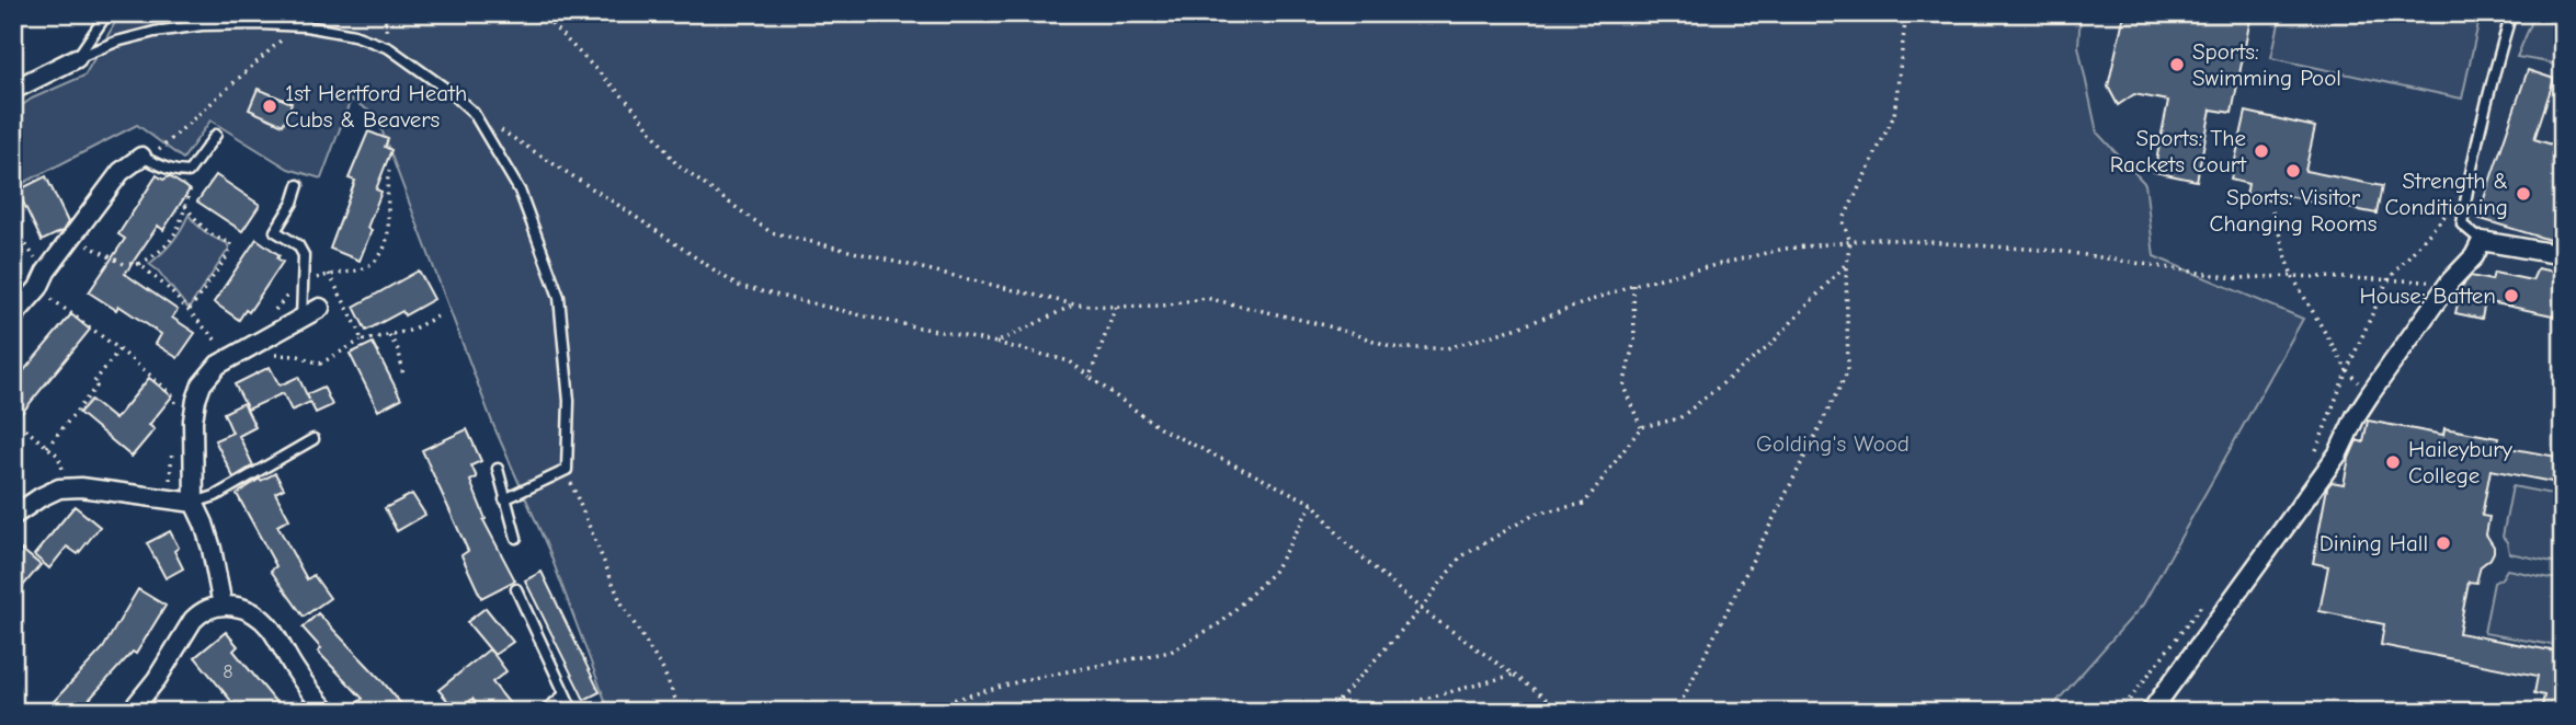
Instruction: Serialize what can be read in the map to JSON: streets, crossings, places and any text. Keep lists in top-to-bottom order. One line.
{"parks":["Golding's Wood"],"places":["Sports: Swimming Pool","1st Hertford Heath Cubs & Beavers","Sports: The Rackets Court","Sports: Visitor Changing Rooms","Strength & Conditioning","House: Batten","Haileybury College","Dining Hall"],"house_numbers":["8"]}
